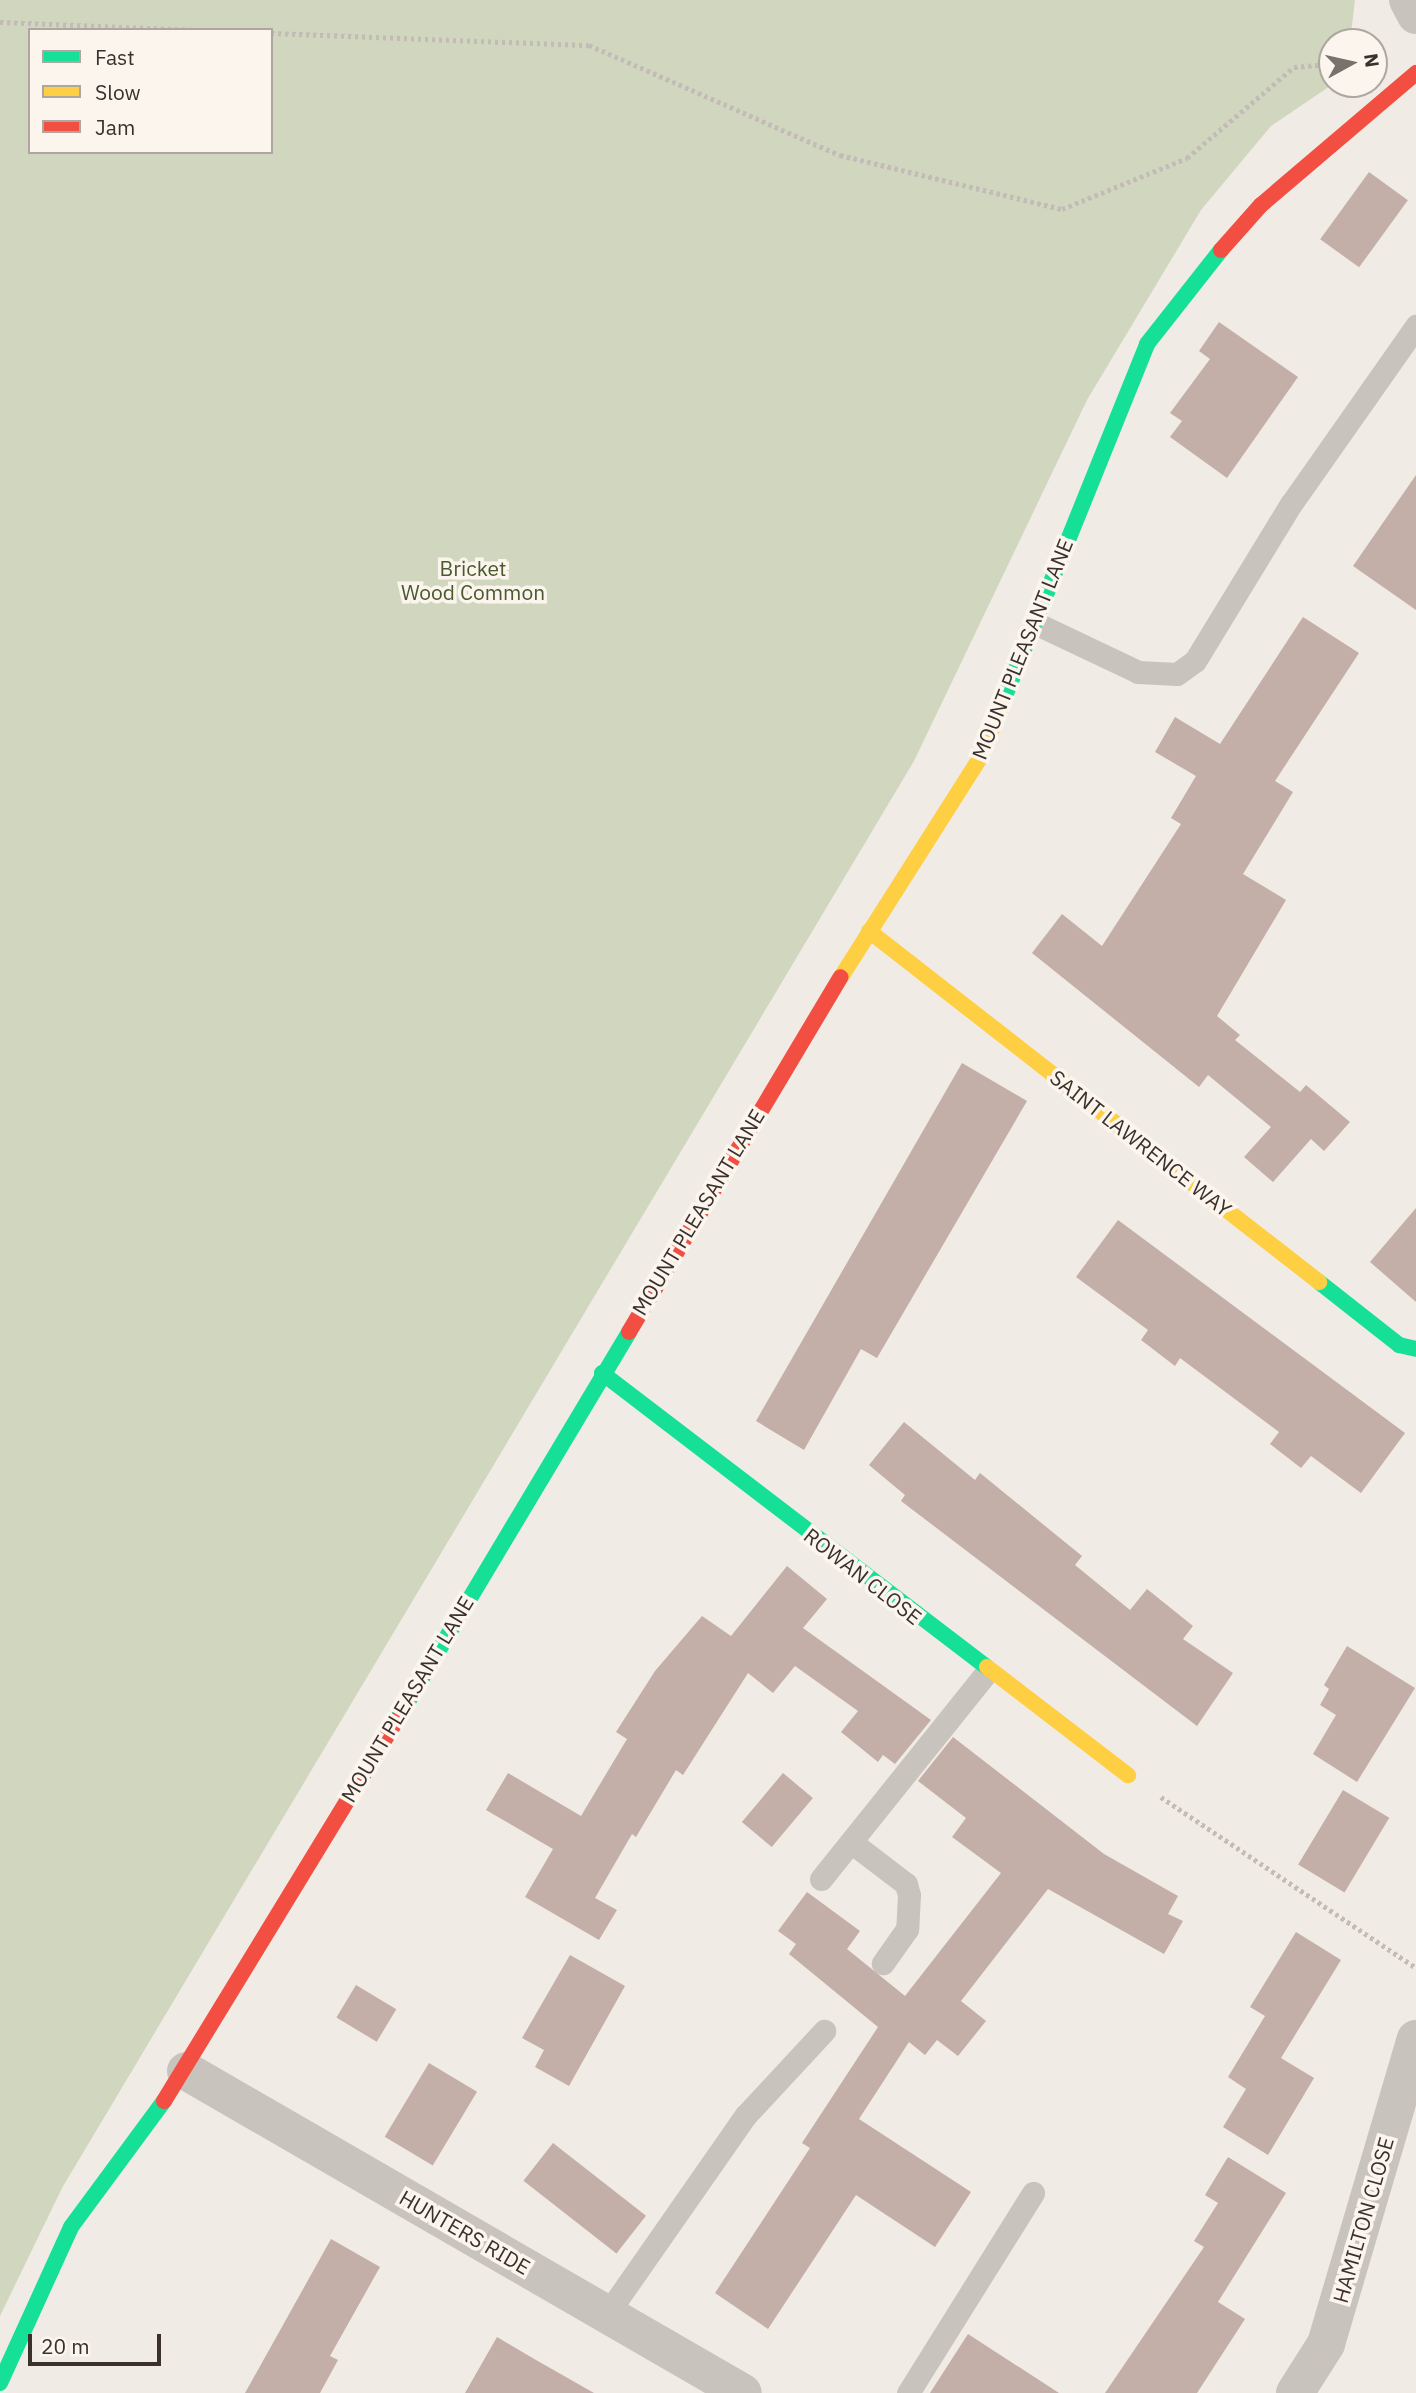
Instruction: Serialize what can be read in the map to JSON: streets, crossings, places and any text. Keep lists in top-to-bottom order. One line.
{"streets":{"street":["MOUNT PLEASANT LANE","SAINT LAWRENCE WAY","ROWAN CLOSE","HAMILTON CLOSE","HUNTERS RIDE"]},"crossings":[["MOUNT PLEASANT LANE","SAINT LAWRENCE WAY"],["MOUNT PLEASANT LANE","ROWAN CLOSE"],["MOUNT PLEASANT LANE","HUNTERS RIDE"]],"parks":["Bricket Wood Common"],"legend":["Fast","Slow","Jam"],"scale_bar":"20 m","north":"right"}
